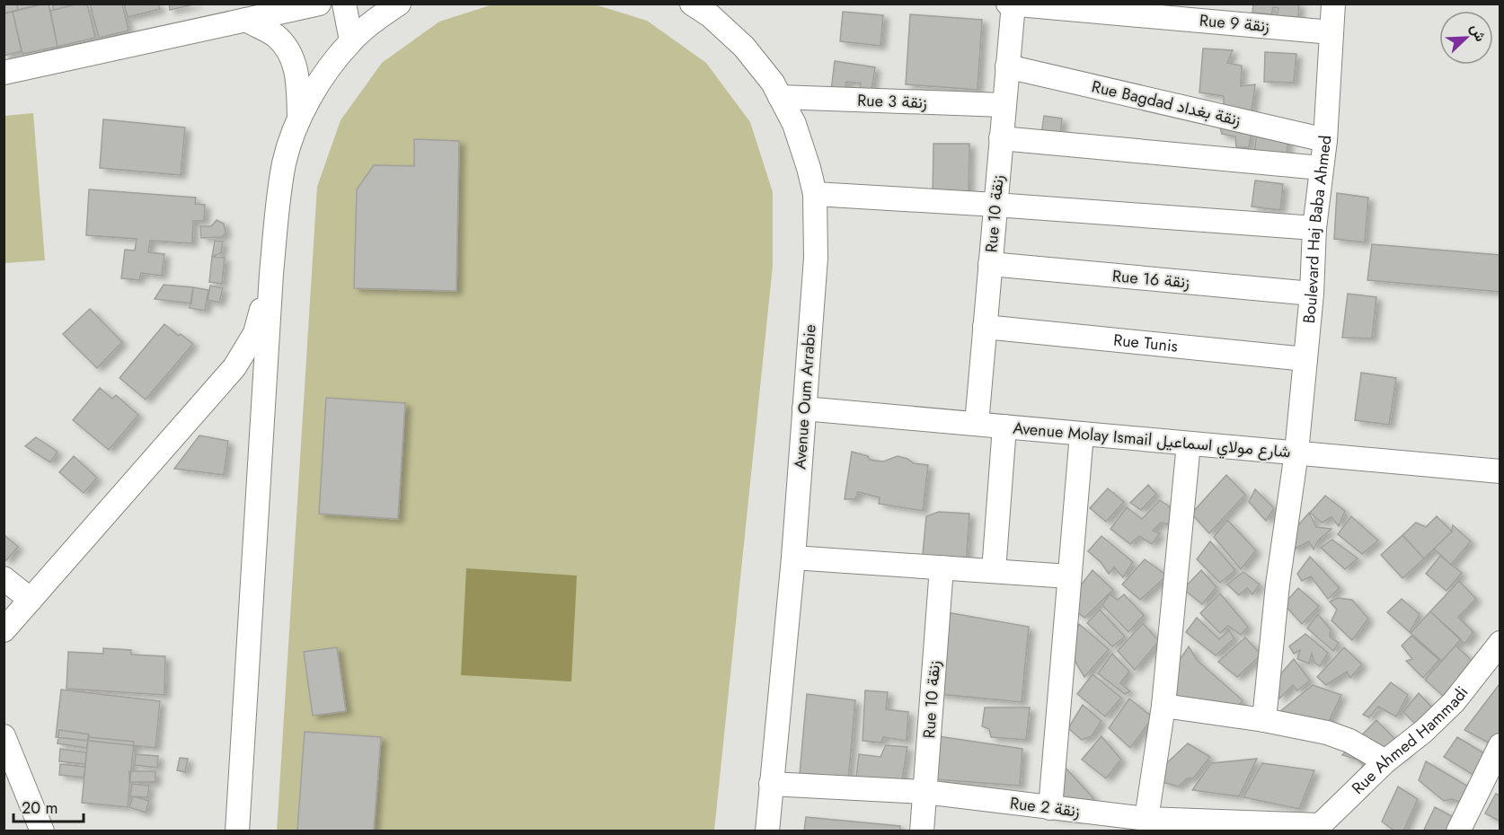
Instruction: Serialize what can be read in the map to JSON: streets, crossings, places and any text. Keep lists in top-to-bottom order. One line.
{"streets":{"street":["Rue 9 زنقة","Rue 3 زنقة","Rue Bagdad زنقة بغداد","Rue 10 زنقة","Boulevard Haj Baba Ahmed","Rue 16 زنقة","Rue Tunis","Avenue Oum Arrabie","Avenue Molay Ismail شارع مولاي اسماعيل","Rue Ahmed Hammadi","Rue 2 زنقة"]},"crossings":[["Rue 9 زنقة","Rue 10 زنقة"],["Rue 9 زنقة","Boulevard Haj Baba Ahmed"],["Rue 3 زنقة","Rue 10 زنقة"],["Rue 3 زنقة","Avenue Oum Arrabie"],["Rue Bagdad زنقة بغداد","Rue 10 زنقة"],["Rue Bagdad زنقة بغداد","Boulevard Haj Baba Ahmed"],["Rue 10 زنقة","Rue 16 زنقة"],["Rue 10 زنقة","Rue Tunis"],["Rue 10 زنقة","Avenue Molay Ismail شارع مولاي اسماعيل"],["Rue 10 زنقة","Rue 2 زنقة"],["Boulevard Haj Baba Ahmed","Rue 16 زنقة"],["Boulevard Haj Baba Ahmed","Rue Tunis"],["Boulevard Haj Baba Ahmed","Avenue Molay Ismail شارع مولاي اسماعيل"],["Avenue Oum Arrabie","Avenue Molay Ismail شارع مولاي اسماعيل"],["Avenue Oum Arrabie","Rue 2 زنقة"],["Rue Ahmed Hammadi","Rue 2 زنقة"]],"scale_bar":"20 m","north":"top right"}
